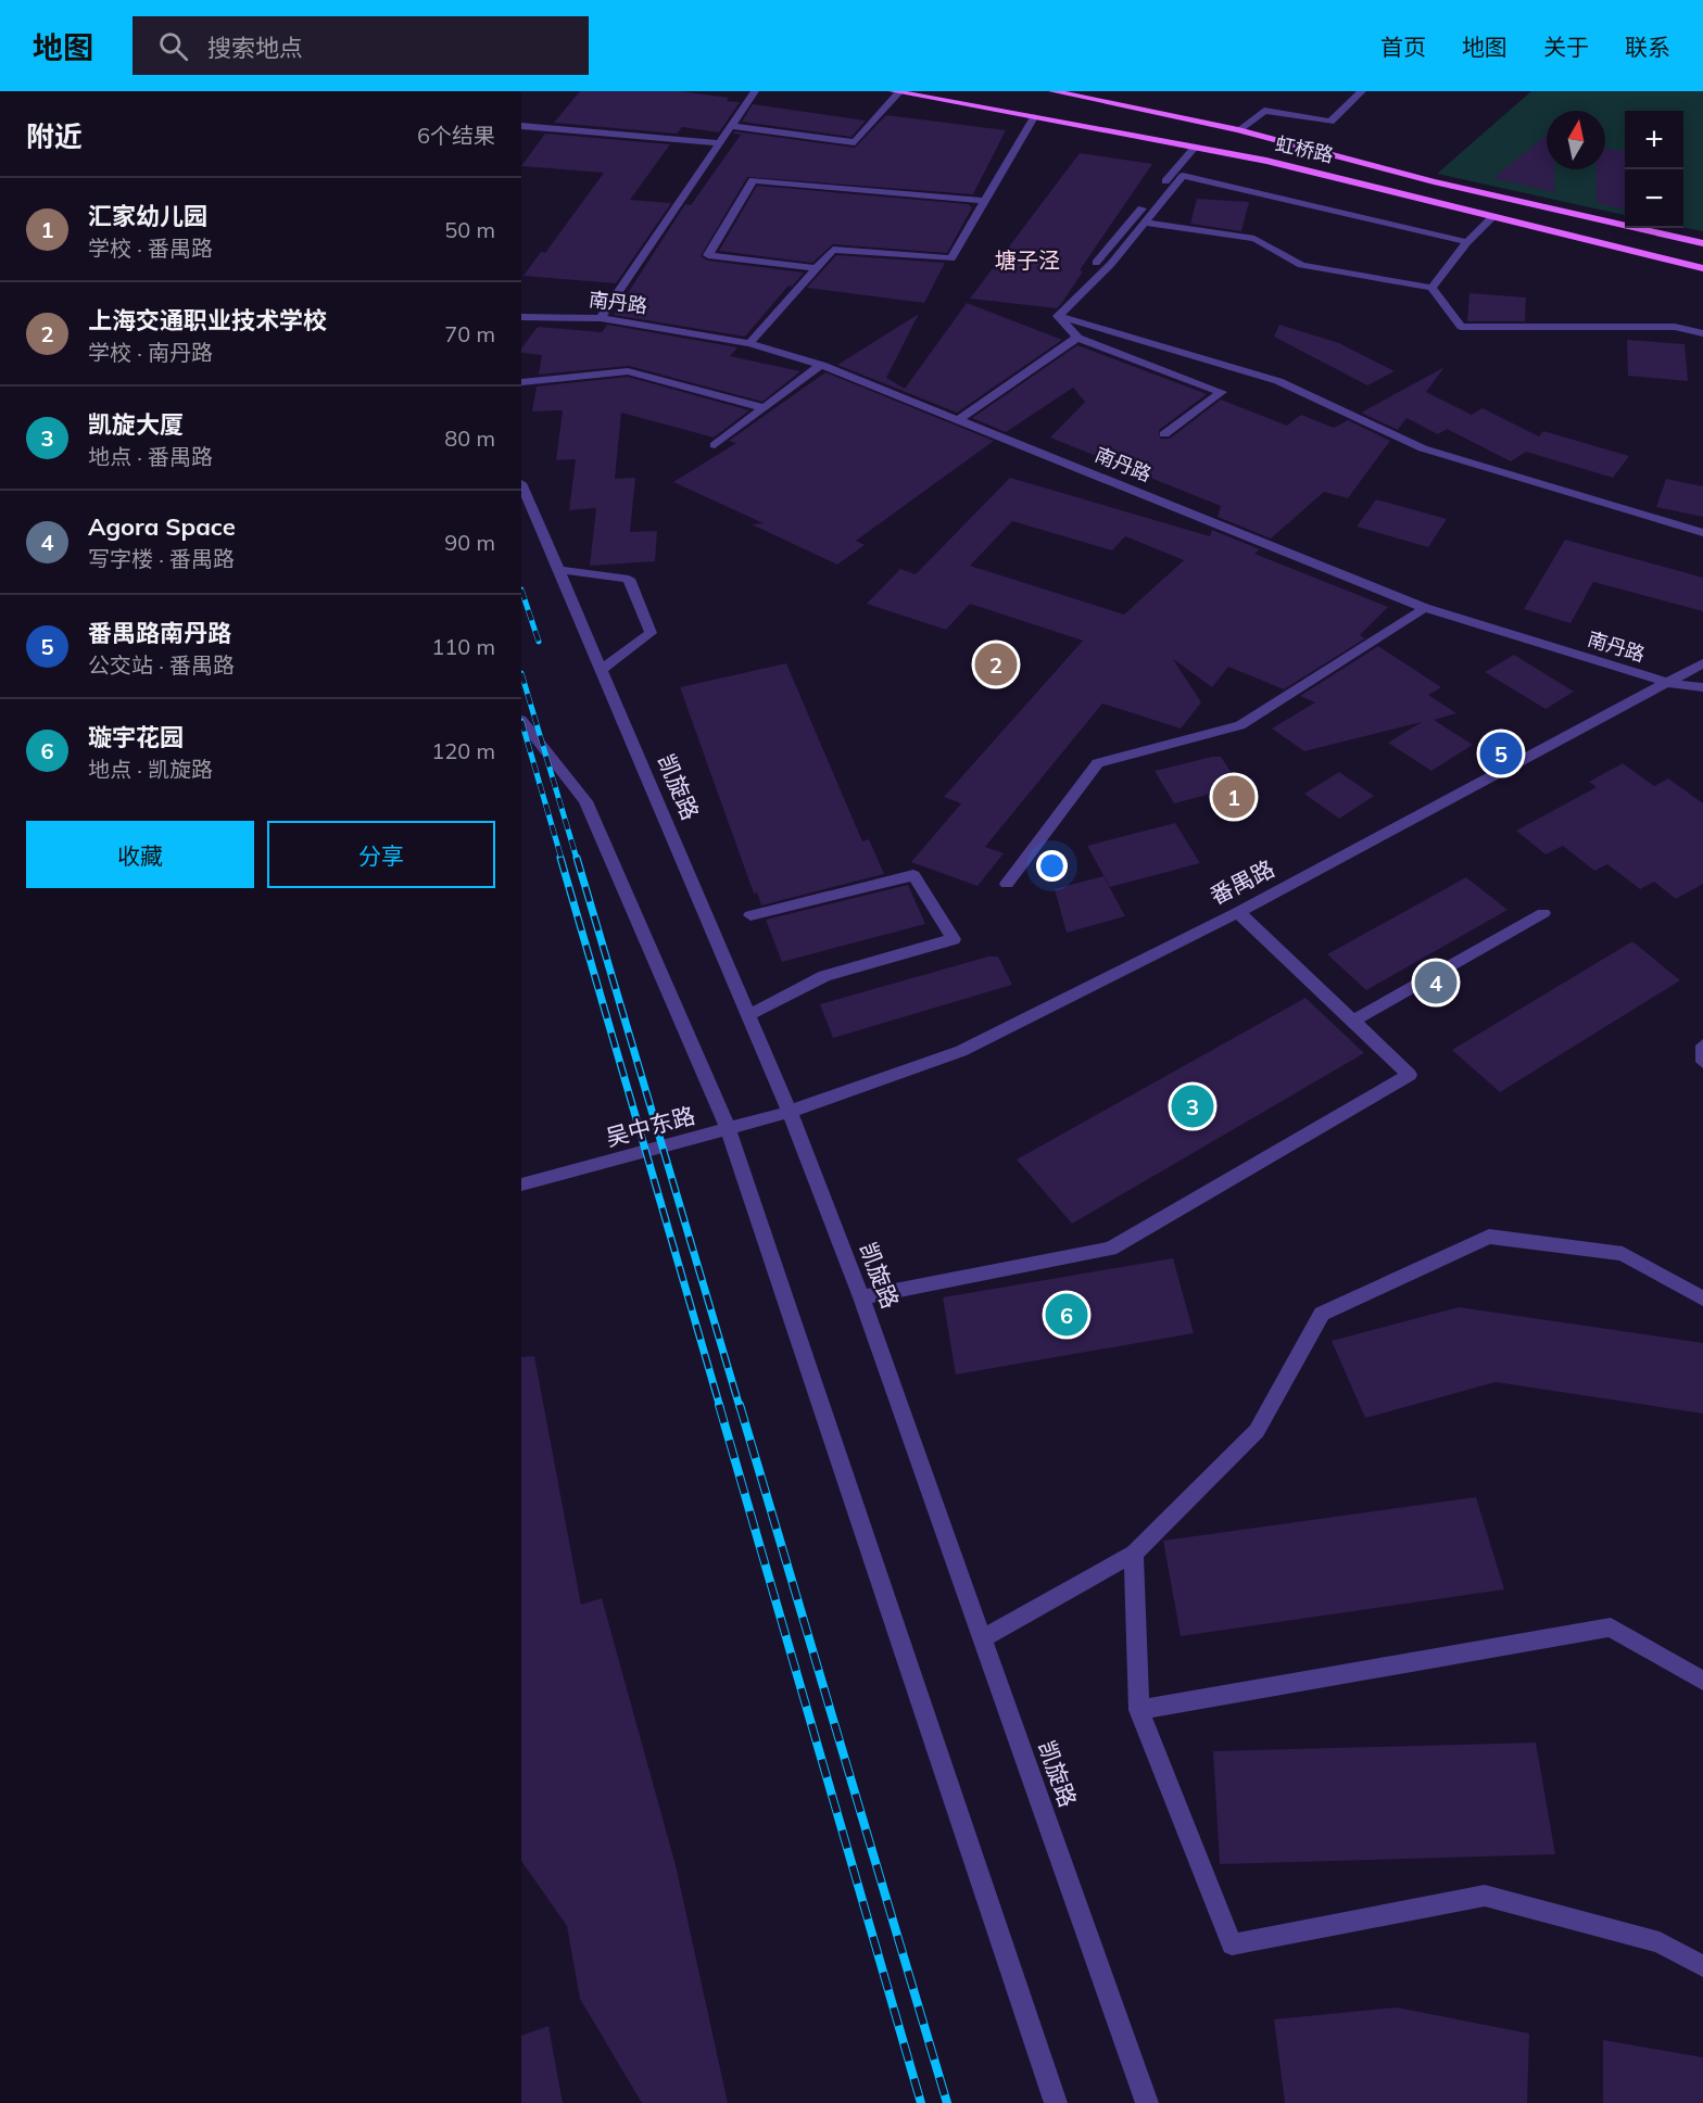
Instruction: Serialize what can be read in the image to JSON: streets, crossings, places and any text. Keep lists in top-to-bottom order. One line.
{"streets":{"main road":["虹桥路"],"street":["南丹路","凯旋路","番禺路","吴中东路"]},"crossings":[["南丹路","番禺路"],["凯旋路","番禺路"],["凯旋路","吴中东路"],["番禺路","吴中东路"]],"districts":["塘子泾"],"north":"top","page":{"header":"地图","search":"搜索地点","nav":["首页","地图","关于","联系"],"heading":["附近","6个结果"],"map_buttons":["+","−"],"list":[{"mark":"1","name":"汇家幼儿园","note":"学校 · 番禺路","value":"50 m"},{"mark":"2","name":"上海交通职业技术学校","note":"学校 · 南丹路","value":"70 m"},{"mark":"3","name":"凯旋大厦","note":"地点 · 番禺路","value":"80 m"},{"mark":"4","name":"Agora Space","note":"写字楼 · 番禺路","value":"90 m"},{"mark":"5","name":"番禺路南丹路","note":"公交站 · 番禺路","value":"110 m"},{"mark":"6","name":"璇宇花园","note":"地点 · 凯旋路","value":"120 m"}],"pins":["2","5","1","4","3","6"],"buttons":["收藏","分享"]}}
